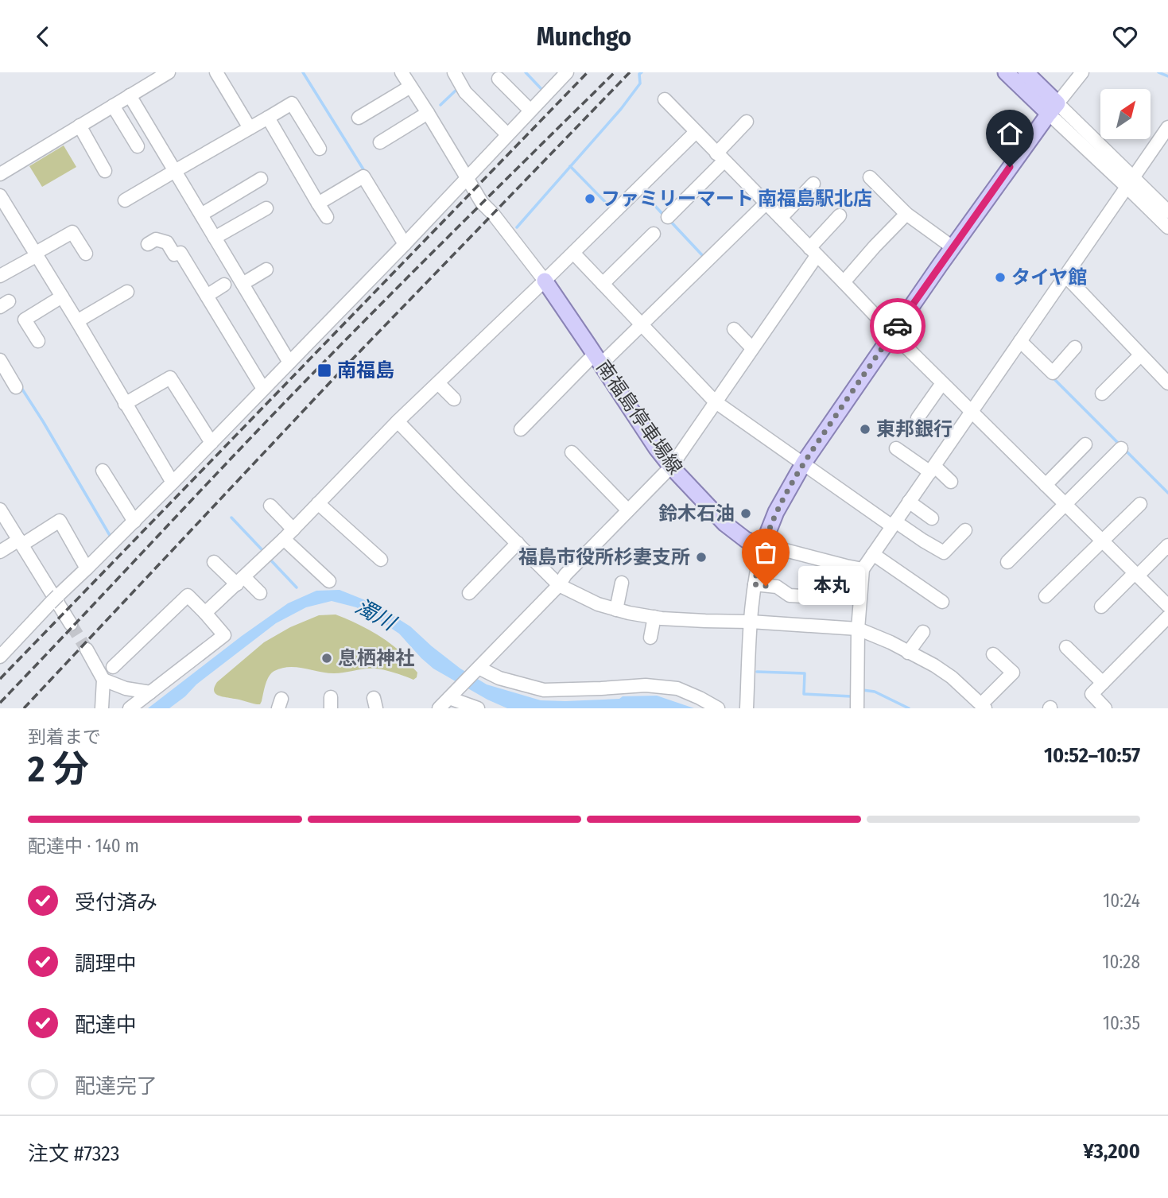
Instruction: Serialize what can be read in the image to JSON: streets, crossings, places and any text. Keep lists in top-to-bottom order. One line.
{"streets":{"main road":["南福島停車場線"]},"water":["濁川"],"places":{"other":["ファミリーマート 南福島駅北店","タイヤ館","東邦銀行","鈴木石油","福島市役所杉妻支所","本丸","息栖神社"],"transit":["南福島"]},"north":"top right","page":{"header":"Munchgo","bubble":"本丸","heading":["2 分","到着まで","10:52–10:57"],"panel":["注文 #7323","¥3,200"],"bar":"配達中 · 140 m","list":[["受付済み","10:24"],["調理中","10:28"],["配達中","10:35"],"配達完了"]}}
